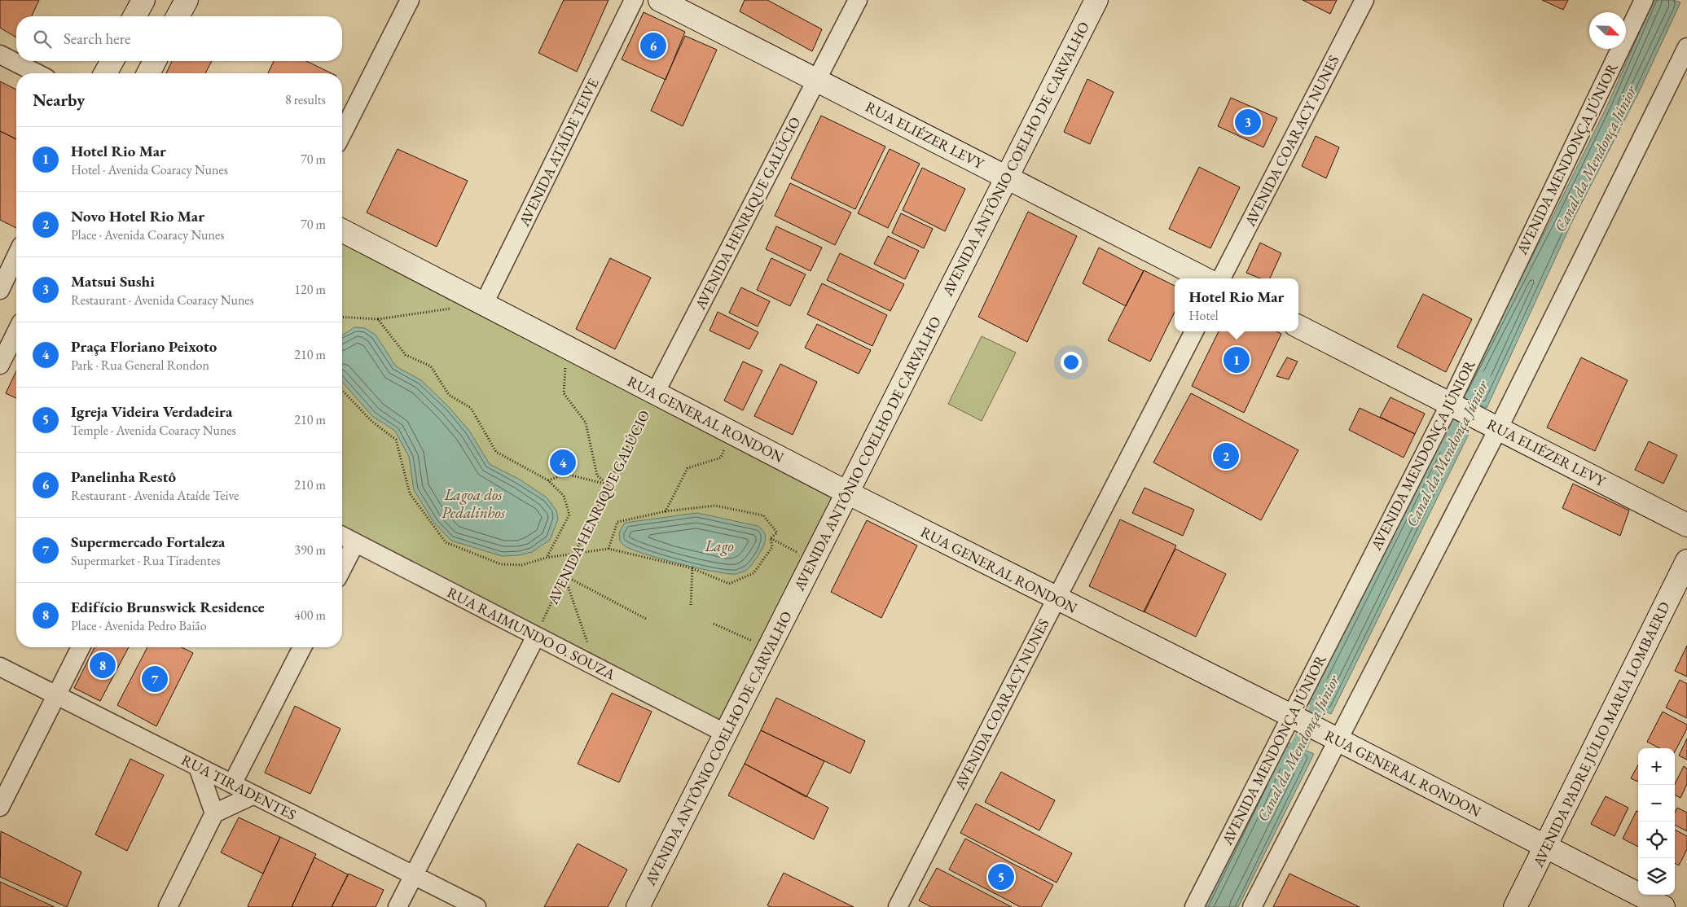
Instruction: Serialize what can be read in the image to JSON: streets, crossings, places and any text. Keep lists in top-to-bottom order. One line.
{"streets":{"street":["RUA ELIÉZER LEVY","AVENIDA COARACY NUNES","AVENIDA ATAÍDE TEIVE","AVENIDA ANTÔNIO COELHO DE CARVALHO","AVENIDA MENDONÇA JÚNIOR","AVENIDA HENRIQUE GALÚCIO","RUA GENERAL RONDON","RUA RAIMUNDO O. SOUZA","AVENIDA PADRE JÚLIO MARIA LOMBAERD","RUA TIRADENTES"]},"crossings":[["RUA ELIÉZER LEVY","AVENIDA ANTÔNIO COELHO DE CARVALHO"],["RUA ELIÉZER LEVY","AVENIDA MENDONÇA JÚNIOR"],["RUA ELIÉZER LEVY","AVENIDA HENRIQUE GALÚCIO"],["AVENIDA COARACY NUNES","RUA GENERAL RONDON"],["AVENIDA ATAÍDE TEIVE","RUA GENERAL RONDON"],["AVENIDA ANTÔNIO COELHO DE CARVALHO","RUA GENERAL RONDON"],["AVENIDA ANTÔNIO COELHO DE CARVALHO","RUA RAIMUNDO O. SOUZA"],["AVENIDA MENDONÇA JÚNIOR","RUA GENERAL RONDON"],["AVENIDA HENRIQUE GALÚCIO","RUA GENERAL RONDON"],["AVENIDA HENRIQUE GALÚCIO","RUA RAIMUNDO O. SOUZA"],["RUA GENERAL RONDON","AVENIDA PADRE JÚLIO MARIA LOMBAERD"]],"water":["Canal da Mendonça Júnior","Lagoa dos Pedalinhos","Lago"],"north":"bottom right","page":{"search":"Search here","pins":["6","3","1","2","4","8","7","5"],"heading":["Nearby","8 results"],"list":[{"mark":"1","name":"Hotel Rio Mar","note":"Hotel · Avenida Coaracy Nunes","value":"70 m"},{"mark":"2","name":"Novo Hotel Rio Mar","note":"Place · Avenida Coaracy Nunes","value":"70 m"},{"mark":"3","name":"Matsui Sushi","note":"Restaurant · Avenida Coaracy Nunes","value":"120 m"},{"mark":"4","name":"Praça Floriano Peixoto","note":"Park · Rua General Rondon","value":"210 m"},{"mark":"5","name":"Igreja Videira Verdadeira","note":"Temple · Avenida Coaracy Nunes","value":"210 m"},{"mark":"6","name":"Panelinha Restô","note":"Restaurant · Avenida Ataíde Teive","value":"210 m"},{"mark":"7","name":"Supermercado Fortaleza","note":"Supermarket · Rua Tiradentes","value":"390 m"},{"mark":"8","name":"Edifício Brunswick Residence","note":"Place · Avenida Pedro Baião","value":"400 m"}],"popup":["Hotel Rio Mar","Hotel"],"map_buttons":["+","−"]}}
